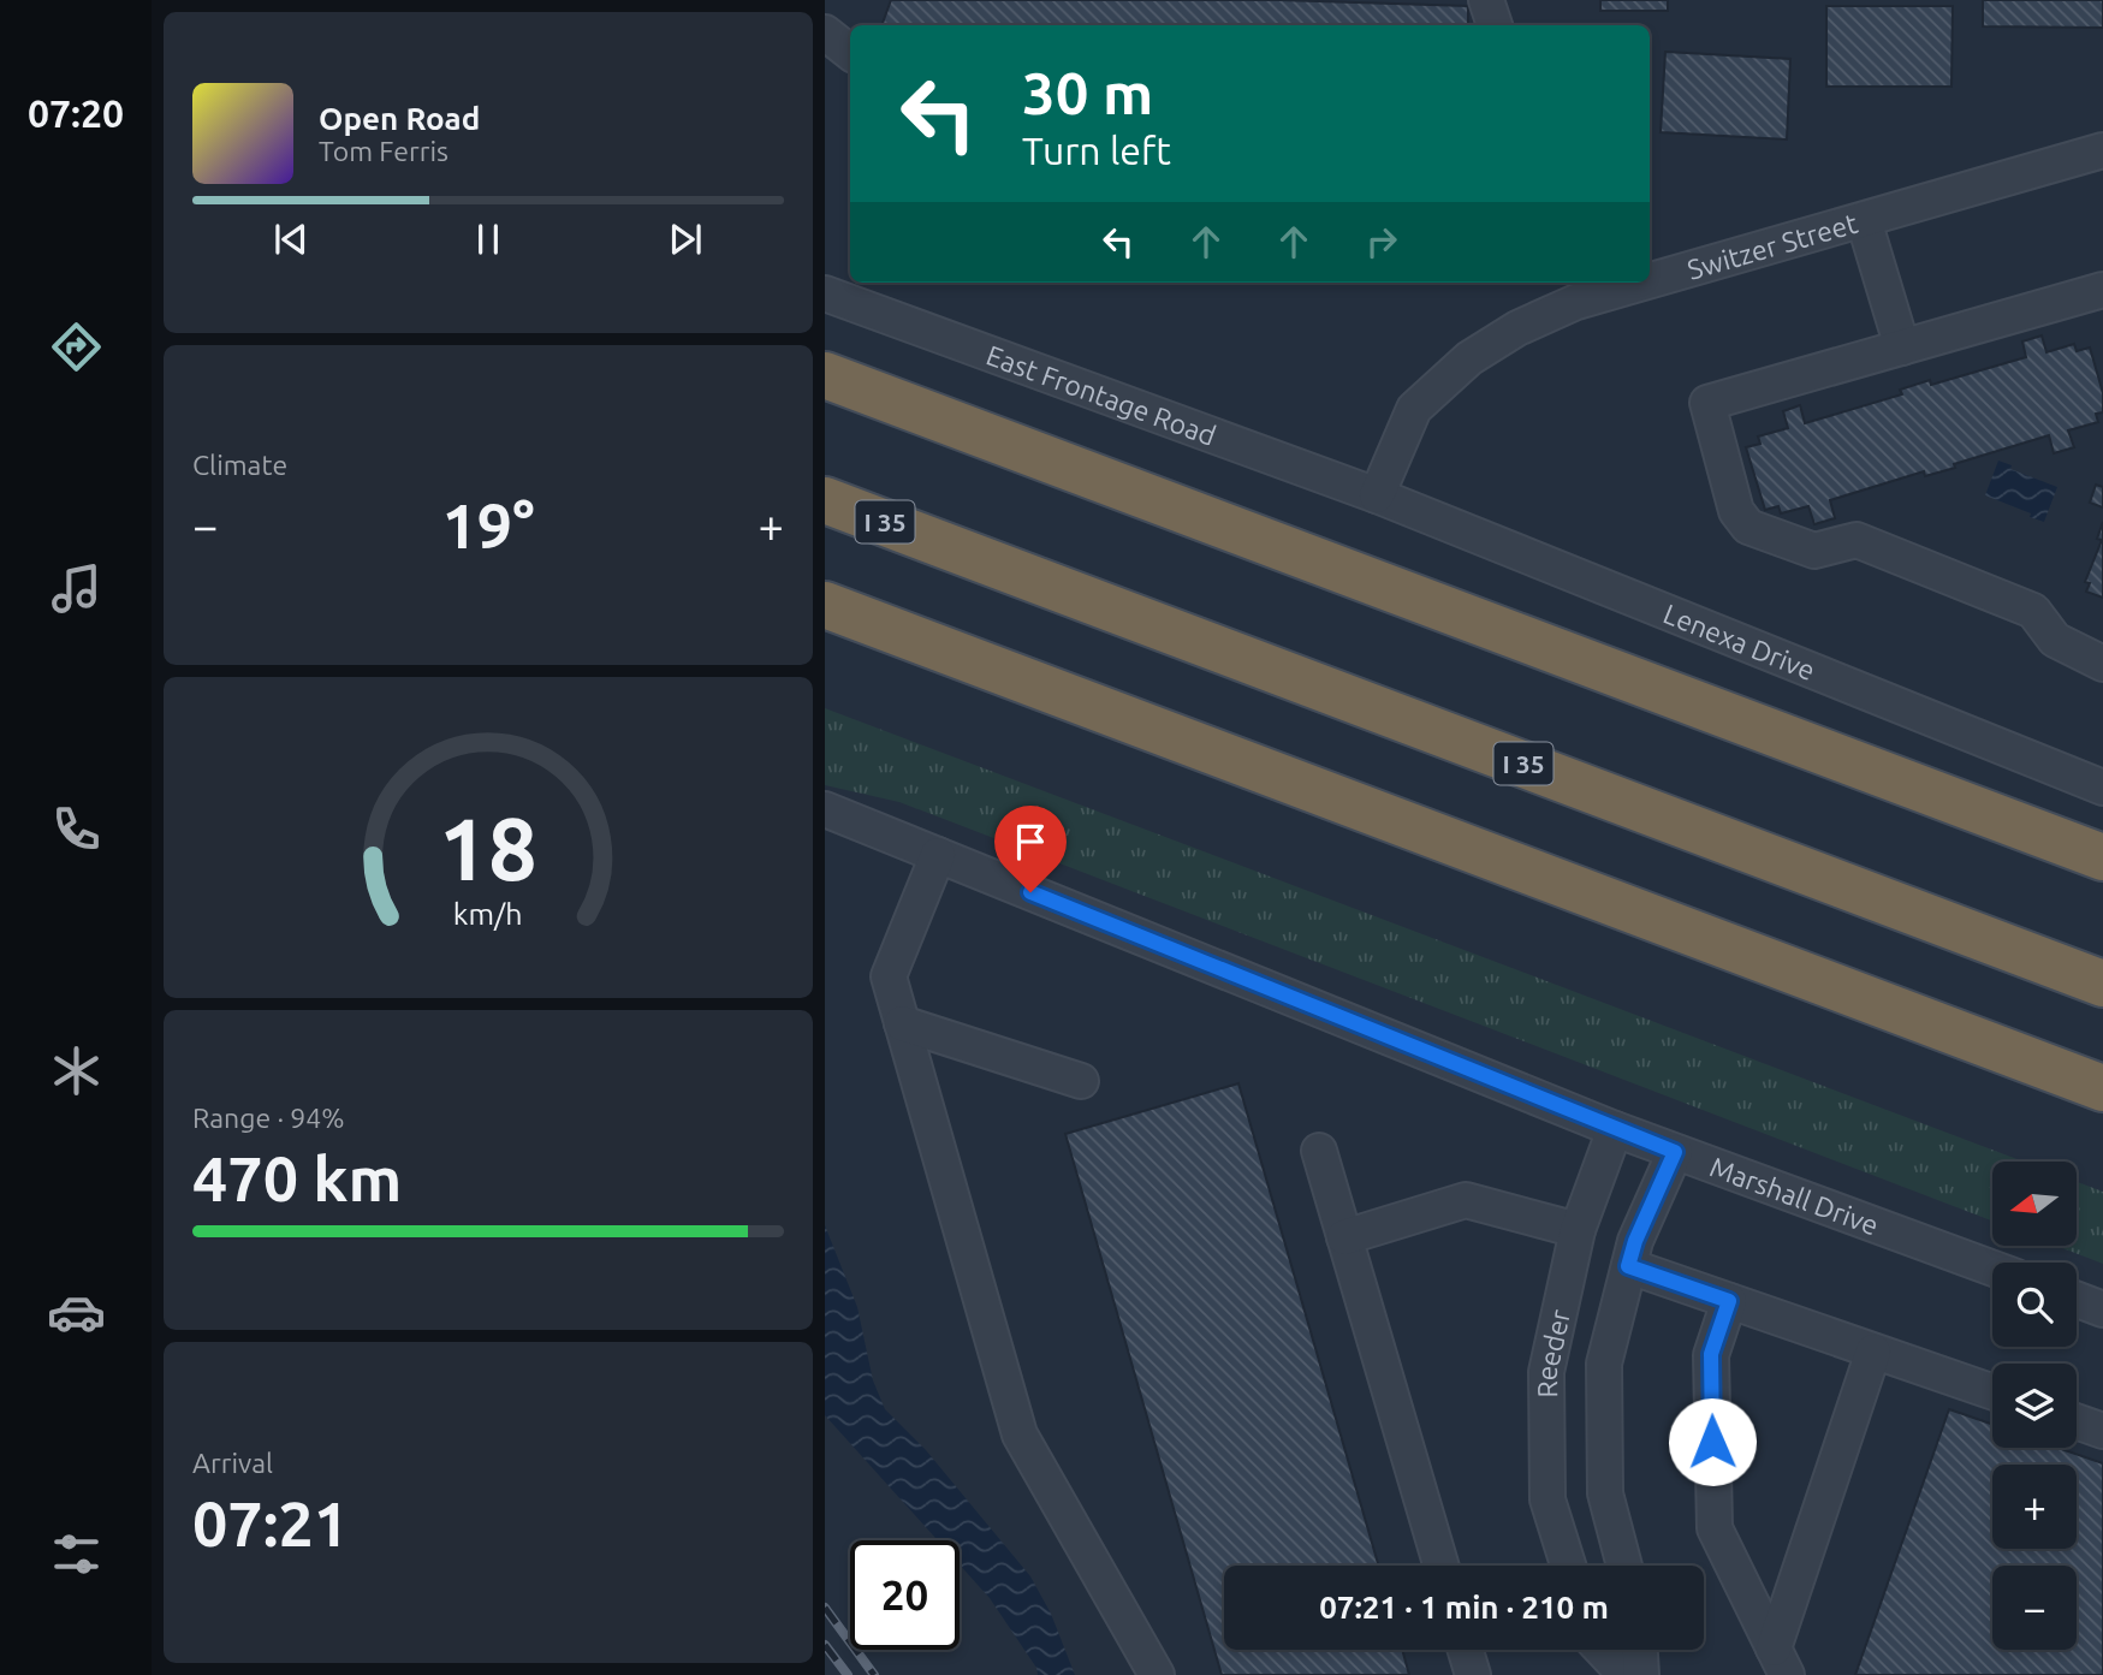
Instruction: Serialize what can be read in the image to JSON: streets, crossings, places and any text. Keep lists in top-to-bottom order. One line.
{"streets":{"highway":["I 35"],"street":["Switzer Street","East Frontage Road","Lenexa Drive","Marshall Drive","Reeder"]},"crossings":[["Switzer Street","East Frontage Road"],["Switzer Street","Lenexa Drive"],["East Frontage Road","Lenexa Drive"],["Marshall Drive","Reeder"]],"north":"left","page":{"tabs":"07:20","turn":["30 m","Turn left"],"song":["Open Road","Tom Ferris"],"tile":["Climate",["Range · 94%","470 km"],["Arrival","07:21"]],"heat":["−","19°","+"],"map_buttons":["+","−"],"limit":"20","trip":"07:21 · 1 min · 210 m","gauge":["18","km/h"]}}
